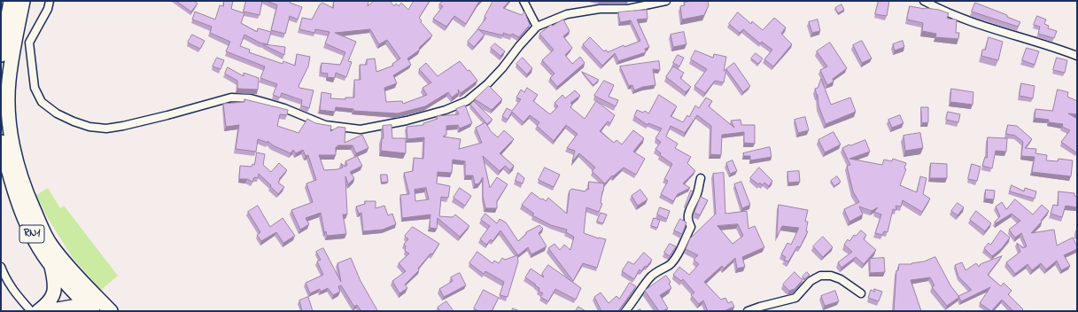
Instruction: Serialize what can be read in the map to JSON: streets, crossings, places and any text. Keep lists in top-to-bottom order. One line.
{"streets":{"highway":["RN1"]}}
